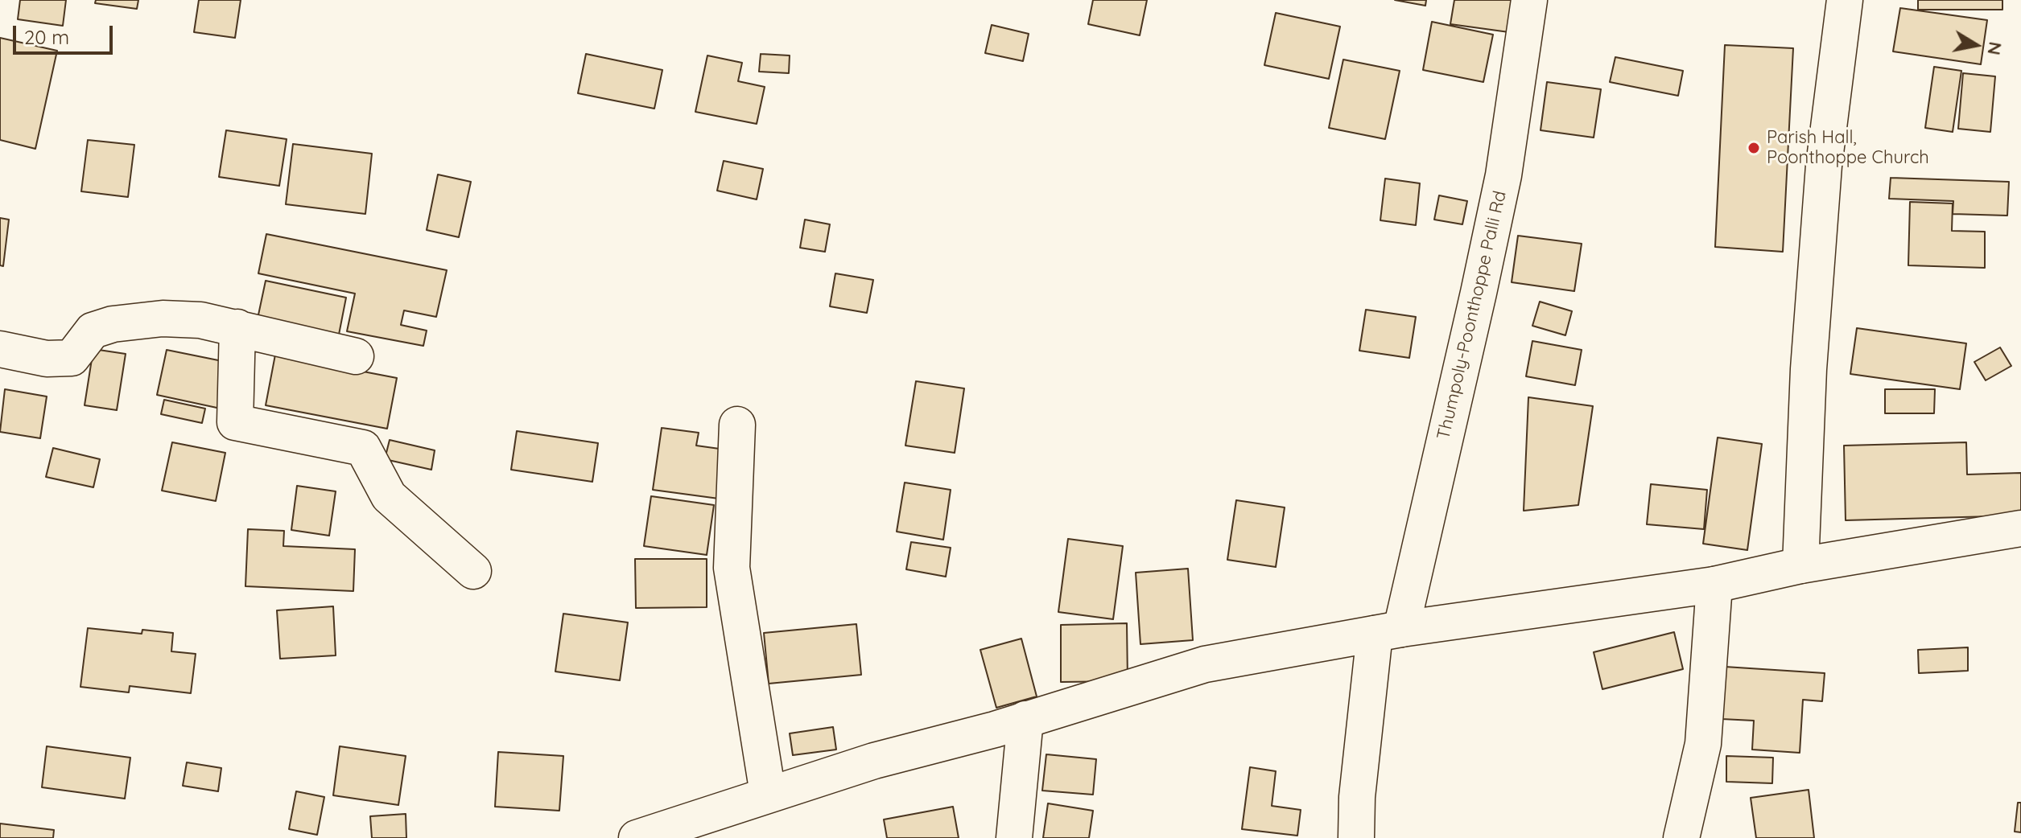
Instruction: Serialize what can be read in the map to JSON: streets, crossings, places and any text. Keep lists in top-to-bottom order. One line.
{"streets":{"street":["Thumpoly-Poonthoppe Palli Rd"]},"places":["Parish Hall, Poonthoppe Church"],"scale_bar":"20 m","north":"right"}
